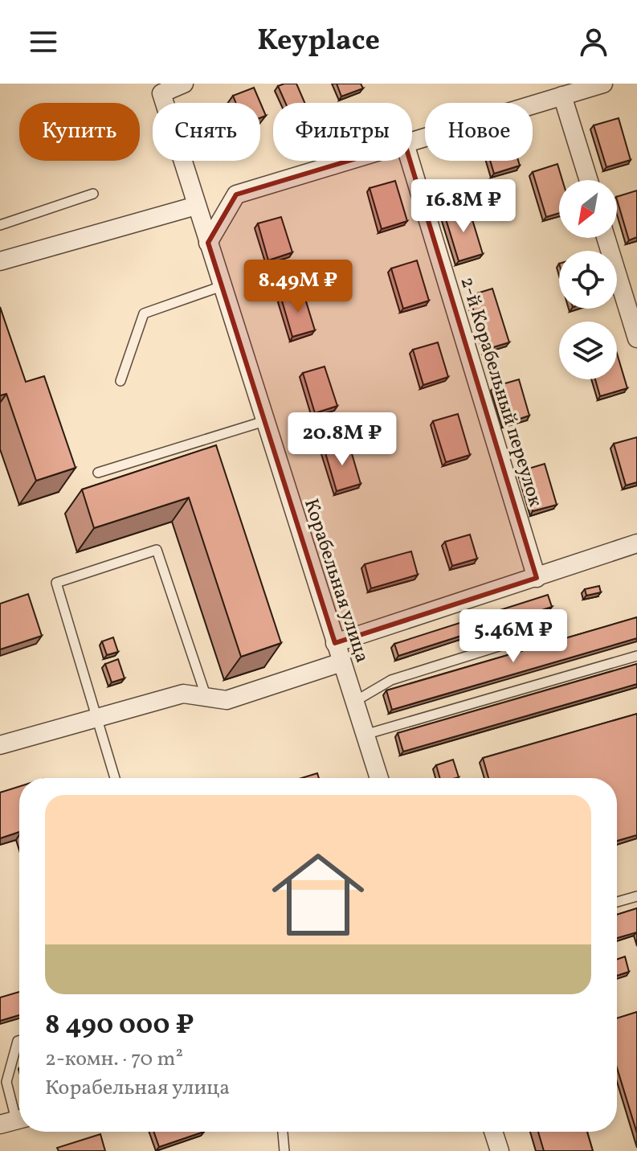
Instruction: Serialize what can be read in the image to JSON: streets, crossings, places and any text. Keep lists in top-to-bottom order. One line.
{"streets":{"street":["2-й Корабельный переулок","Корабельная улица"]},"north":"bottom left","page":{"header":"Keyplace","chip":["Купить","Снять","Фильтры","Новое"],"price":["16.8M ₽","8.49M ₽","20.8M ₽","5.46M ₽"],"list":[{"name":"8 490 000 ₽","note":"2-комн. · 70 m² · Корабельная улица"}]}}
